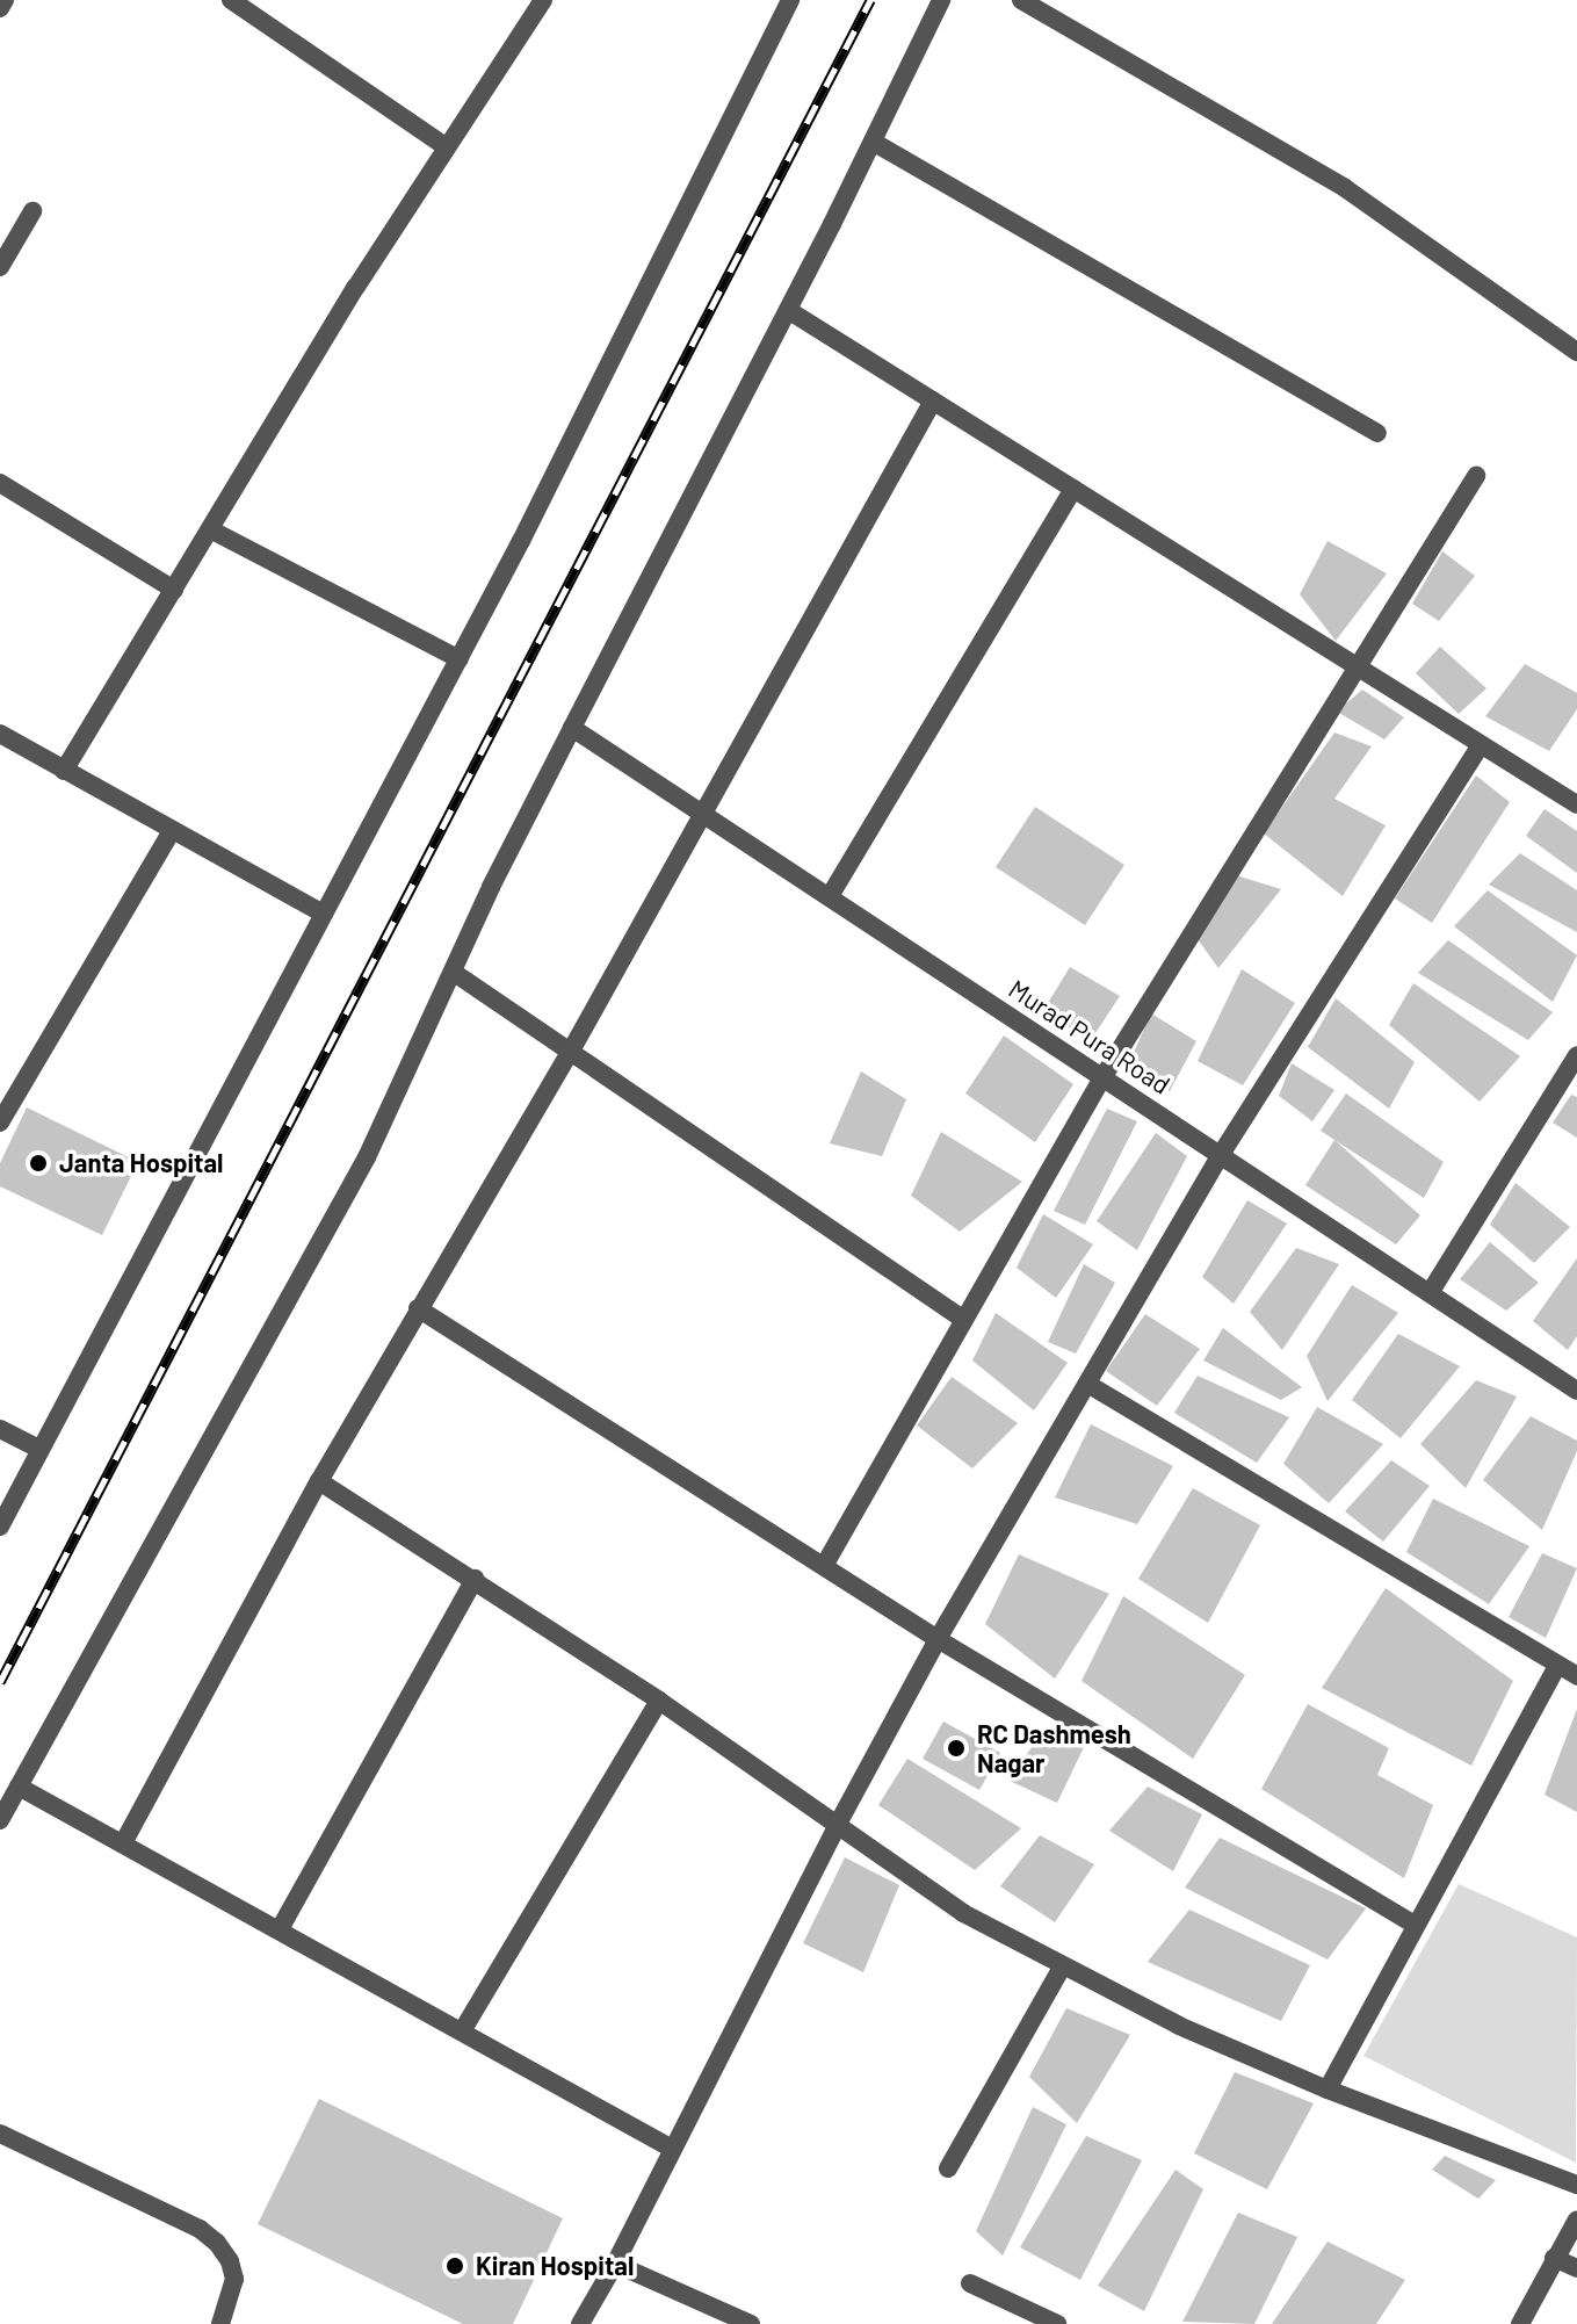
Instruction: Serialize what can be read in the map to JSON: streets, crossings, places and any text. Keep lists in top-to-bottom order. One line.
{"streets":{"street":["Murad Pura Road"]},"places":["Janta Hospital","RC Dashmesh Nagar","Kiran Hospital"]}
